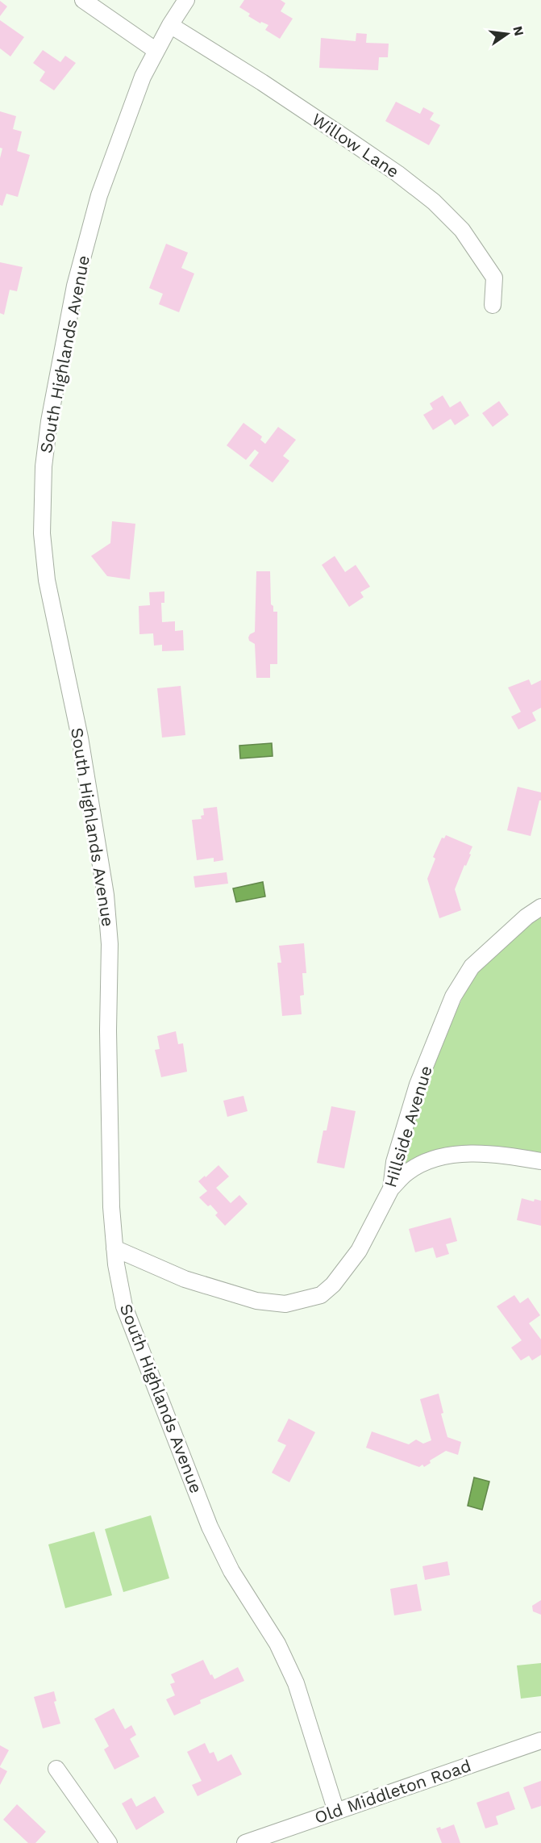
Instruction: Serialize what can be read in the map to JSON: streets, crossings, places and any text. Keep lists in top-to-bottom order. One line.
{"streets":{"street":["Willow Lane","South Highlands Avenue","Hillside Avenue","Old Middleton Road"]},"crossings":[["Willow Lane","South Highlands Avenue"],["South Highlands Avenue","Hillside Avenue"],["South Highlands Avenue","Old Middleton Road"]],"north":"right"}
